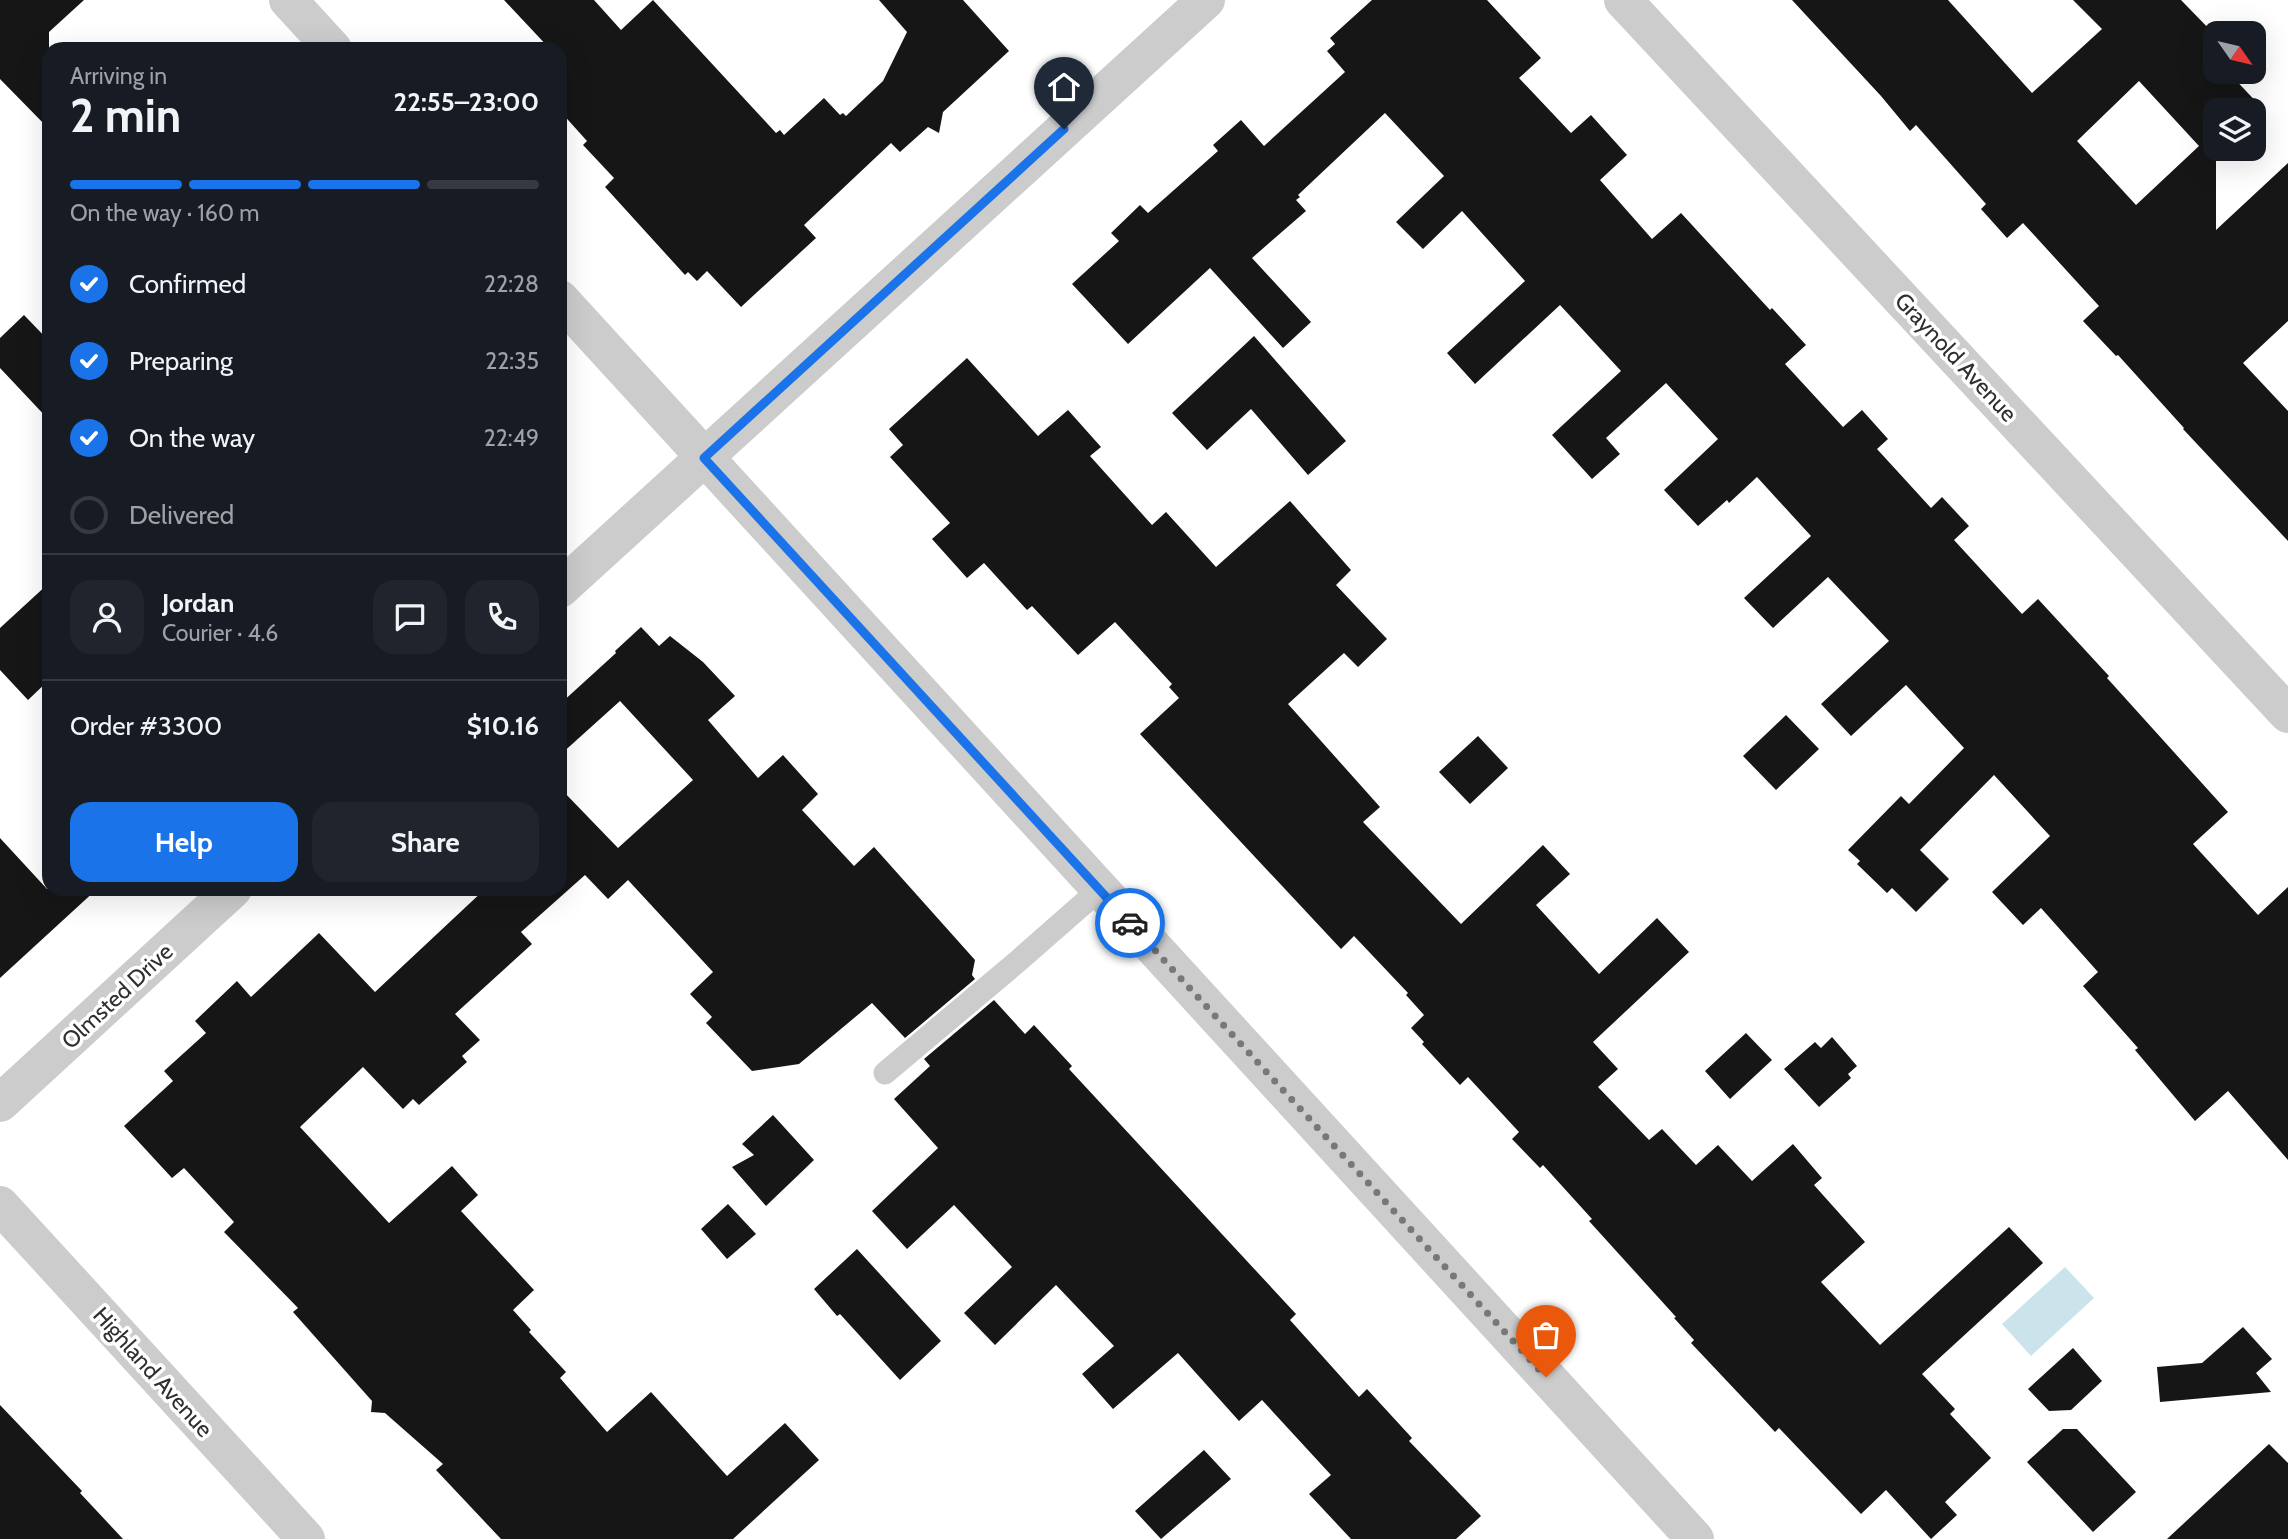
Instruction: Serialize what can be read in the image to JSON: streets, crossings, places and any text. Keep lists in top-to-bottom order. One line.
{"streets":{"street":["Graynold Avenue","Olmsted Drive","Highland Avenue"]},"north":"bottom right","page":{"heading":["2 min","Arriving in","22:55–23:00"],"panel":["Jordan","Courier · 4.6","Order #3300","$10.16"],"bar":"On the way · 160 m","list":[["Confirmed","22:28"],["Preparing","22:35"],["On the way","22:49"],"Delivered"],"buttons":["Help","Share"]}}
